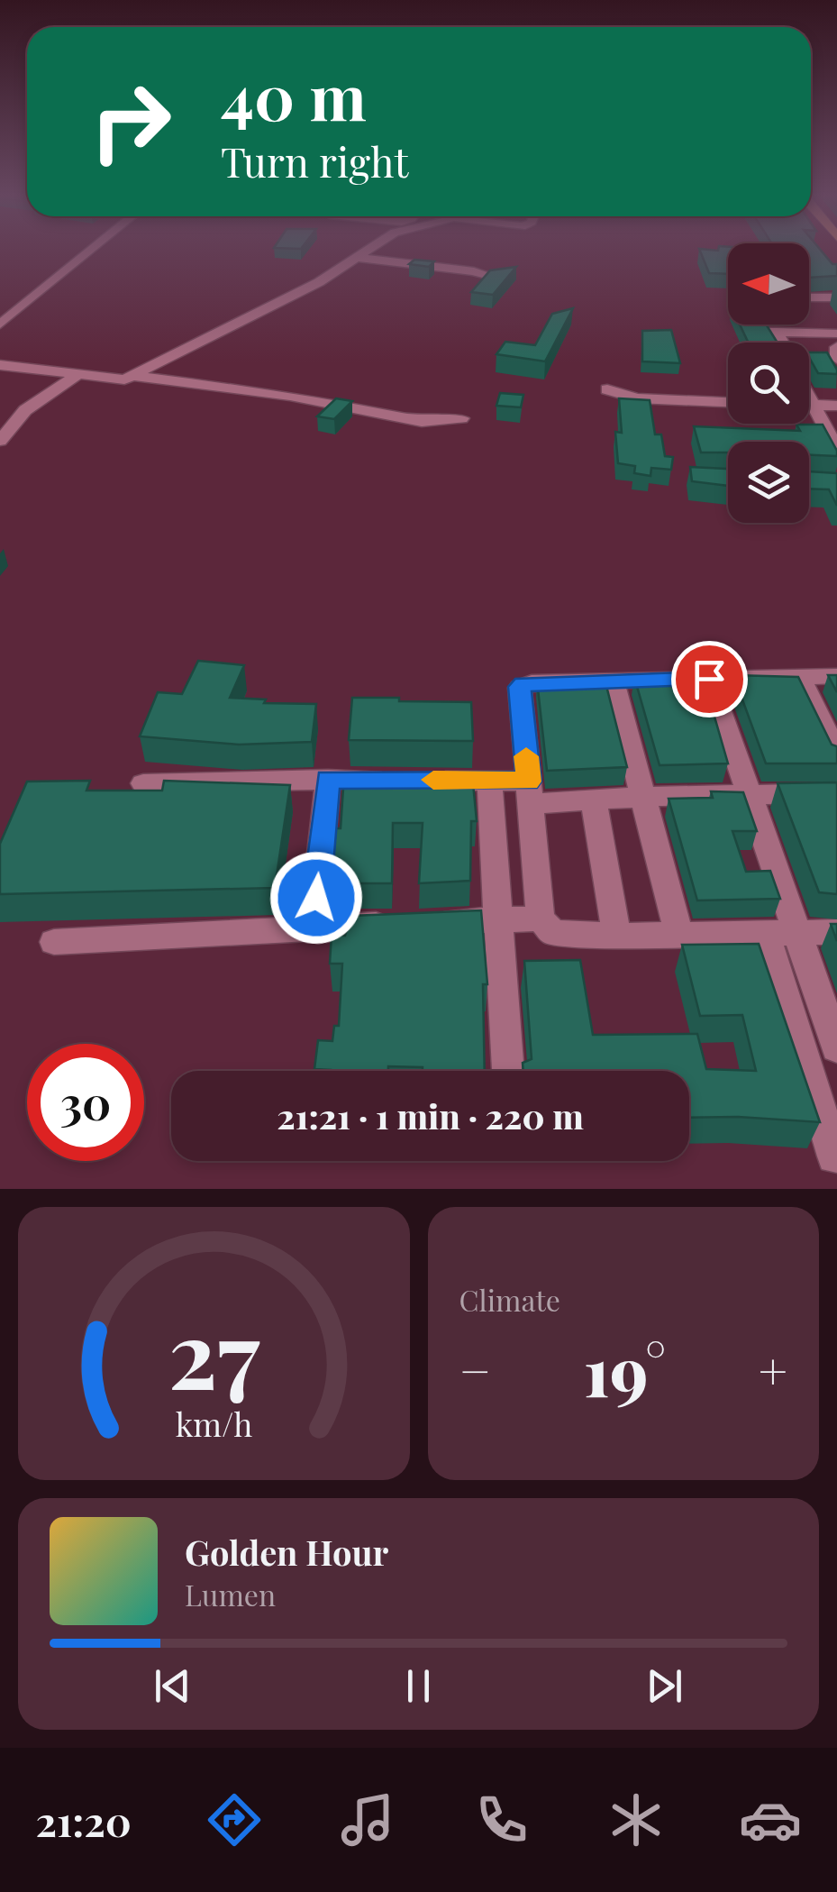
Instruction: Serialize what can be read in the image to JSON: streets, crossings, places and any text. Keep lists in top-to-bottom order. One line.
{"north":"left","page":{"turn":["40 m","Turn right"],"limit":"30","trip":"21:21 · 1 min · 220 m","tile":"Climate","heat":["−","19°","+"],"song":["Golden Hour","Lumen"],"tabs":"21:20","gauge":["27","km/h"]}}
